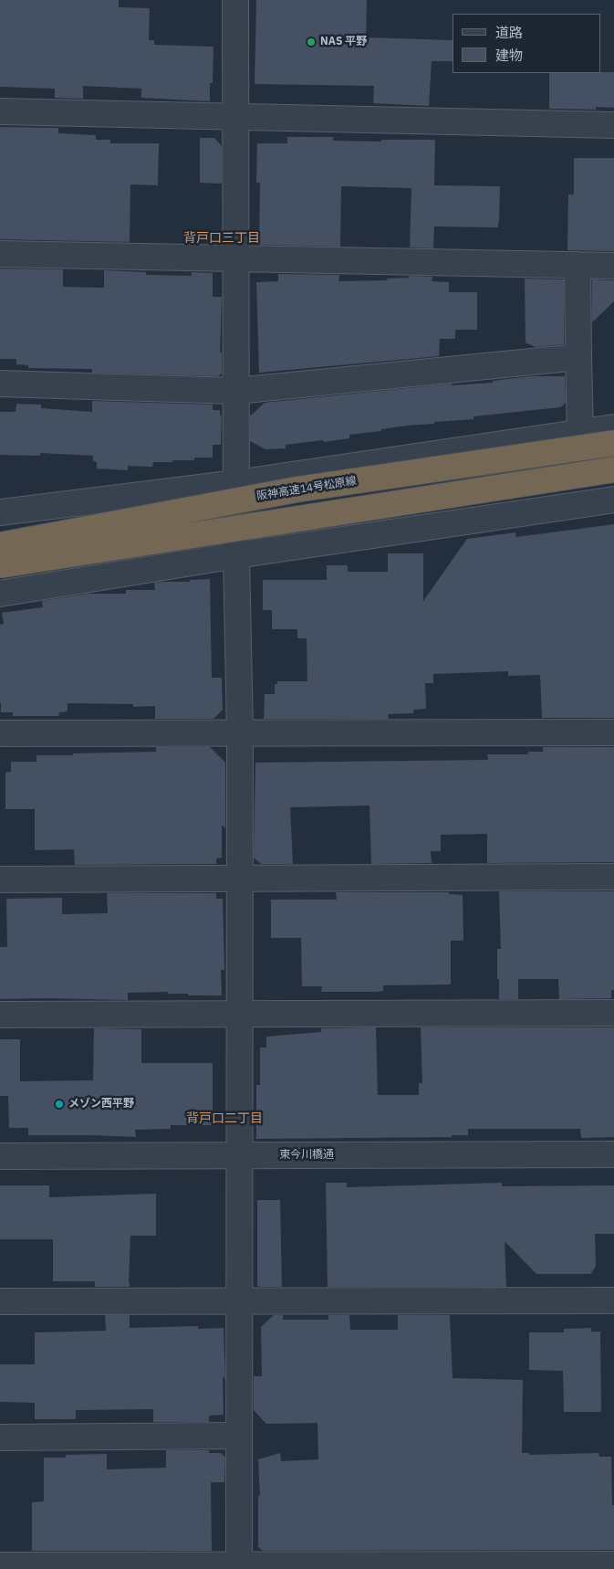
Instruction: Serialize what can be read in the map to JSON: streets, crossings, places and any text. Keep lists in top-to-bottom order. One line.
{"streets":{"highway":["阪神高速14号松原線"],"street":["東今川橋通"]},"districts":["背戸口三丁目","背戸口二丁目"],"places":["NAS 平野","メゾン西平野"],"legend":["道路","建物"]}
